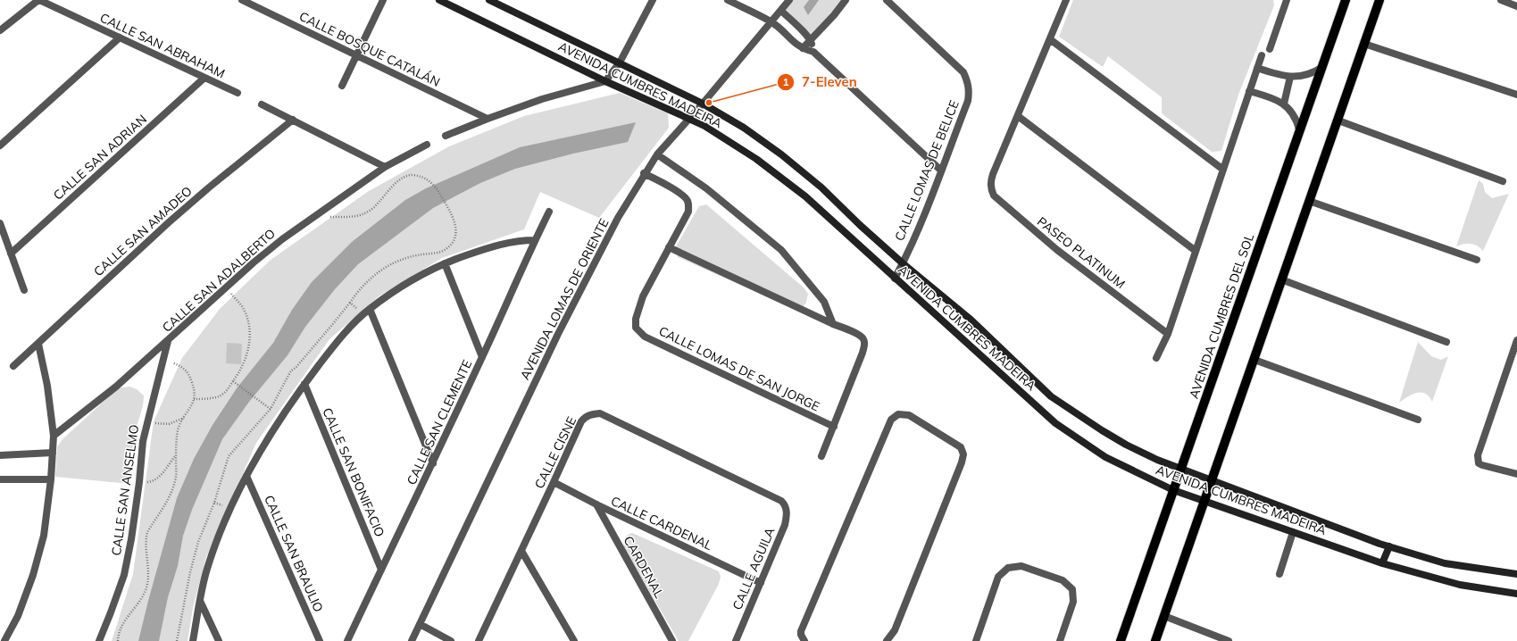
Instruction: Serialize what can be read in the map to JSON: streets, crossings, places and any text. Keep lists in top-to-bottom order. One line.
{"streets":{"main road":["AVENIDA CUMBRES DEL SOL"],"street":["CALLE SAN ABRAHAM","CALLE BOSQUE CATALÁN","AVENIDA CUMBRES MADEIRA","CALLE SAN ADRIAN","CALLE LOMAS DE BELICE","CALLE SAN AMADEO","PASEO PLATINUM","CALLE SAN ADALBERTO","AVENIDA LOMAS DE ORIENTE","CALLE LOMAS DE SAN JORGE","CALLE SAN CLEMENTE","CALLE CISNE","CALLE SAN BONIFACIO","CALLE SAN ANSELMO","CALLE CARDENAL","CALLE SAN BRAULIO","CARDENAL","CALLE AGUILA"]},"crossings":[["CALLE SAN ABRAHAM","CALLE SAN ADRIAN"],["AVENIDA CUMBRES MADEIRA","CALLE LOMAS DE BELICE"],["AVENIDA CUMBRES MADEIRA","AVENIDA LOMAS DE ORIENTE"],["AVENIDA CUMBRES MADEIRA","AVENIDA CUMBRES DEL SOL"],["CALLE SAN ADALBERTO","CALLE SAN ANSELMO"],["CALLE SAN CLEMENTE","CALLE SAN BONIFACIO"],["CALLE CISNE","CALLE CARDENAL"],["CALLE CISNE","CALLE AGUILA"],["CALLE CARDENAL","CARDENAL"],["CALLE CARDENAL","CALLE AGUILA"]],"places":["7-Eleven"]}
